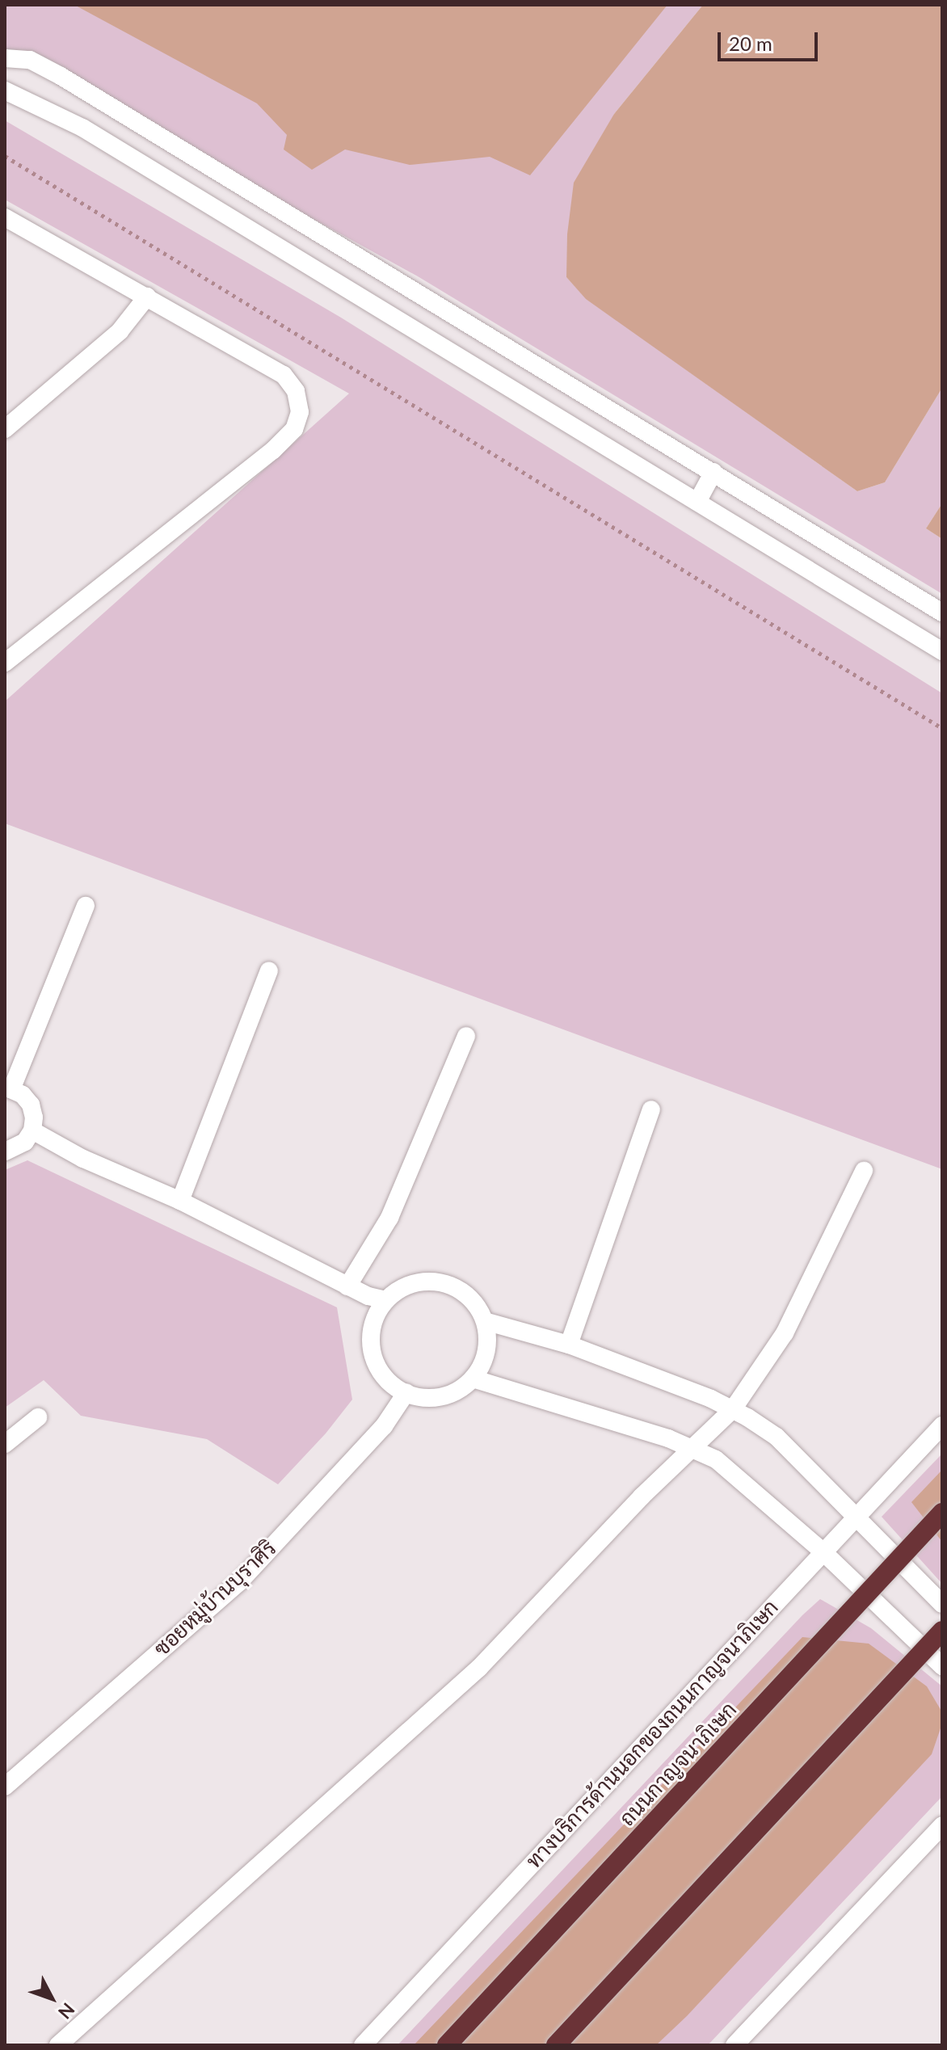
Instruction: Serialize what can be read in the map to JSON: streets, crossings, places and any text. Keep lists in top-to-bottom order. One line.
{"streets":{"highway":["ถนนกาญจนาภิเษก"],"street":["ซอยหมู่บ้านบุราศิริ","ทางบริการด้านนอกของถนนกาญจนาภิเษก"]},"scale_bar":"20 m","north":"bottom right"}
